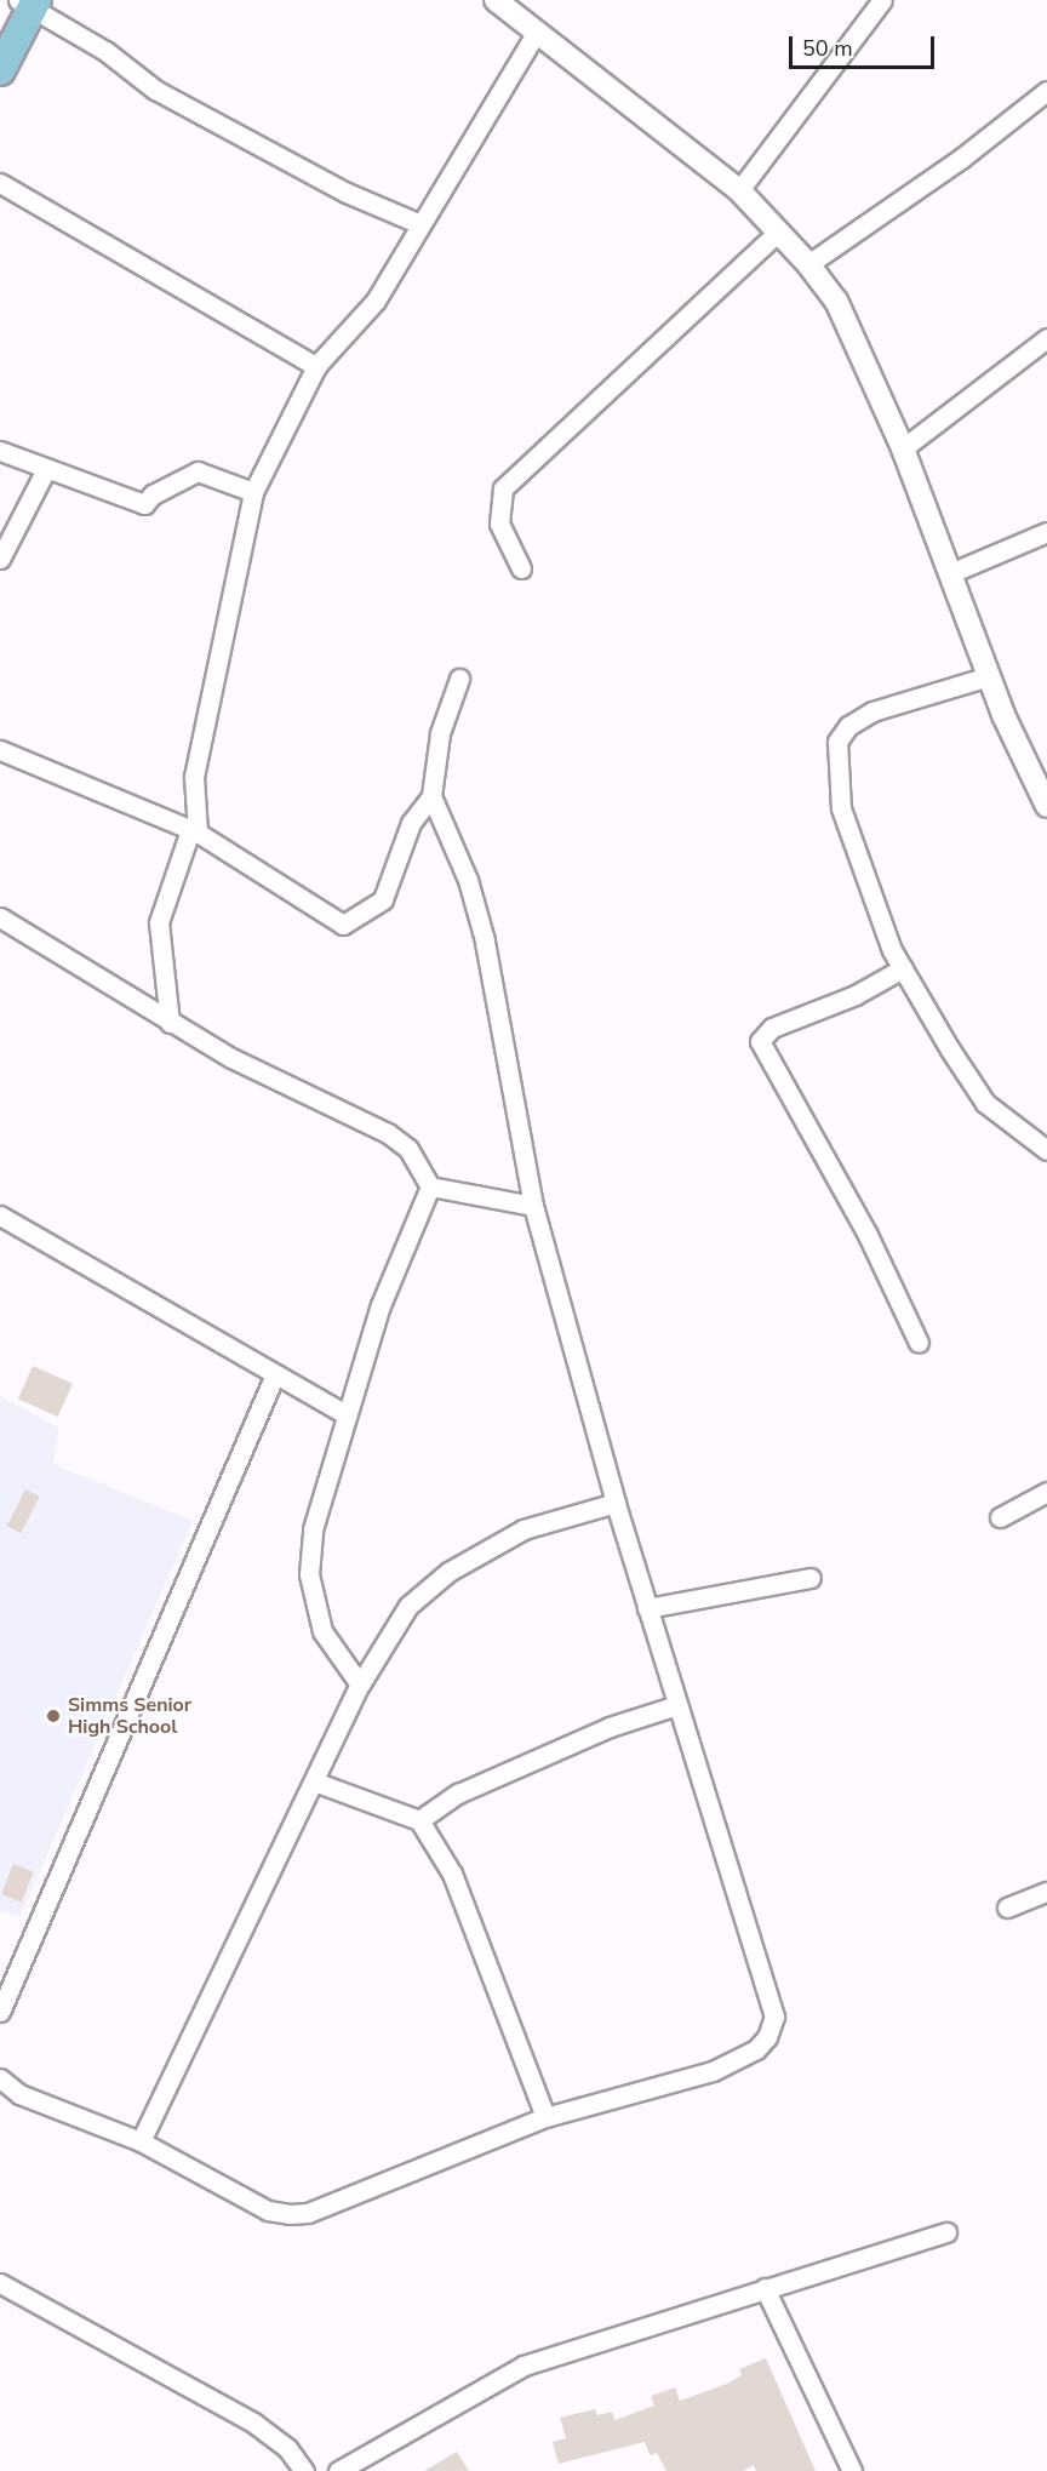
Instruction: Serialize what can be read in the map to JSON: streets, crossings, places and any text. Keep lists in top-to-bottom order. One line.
{"places":["Simms Senior High School"],"scale_bar":"50 m"}
